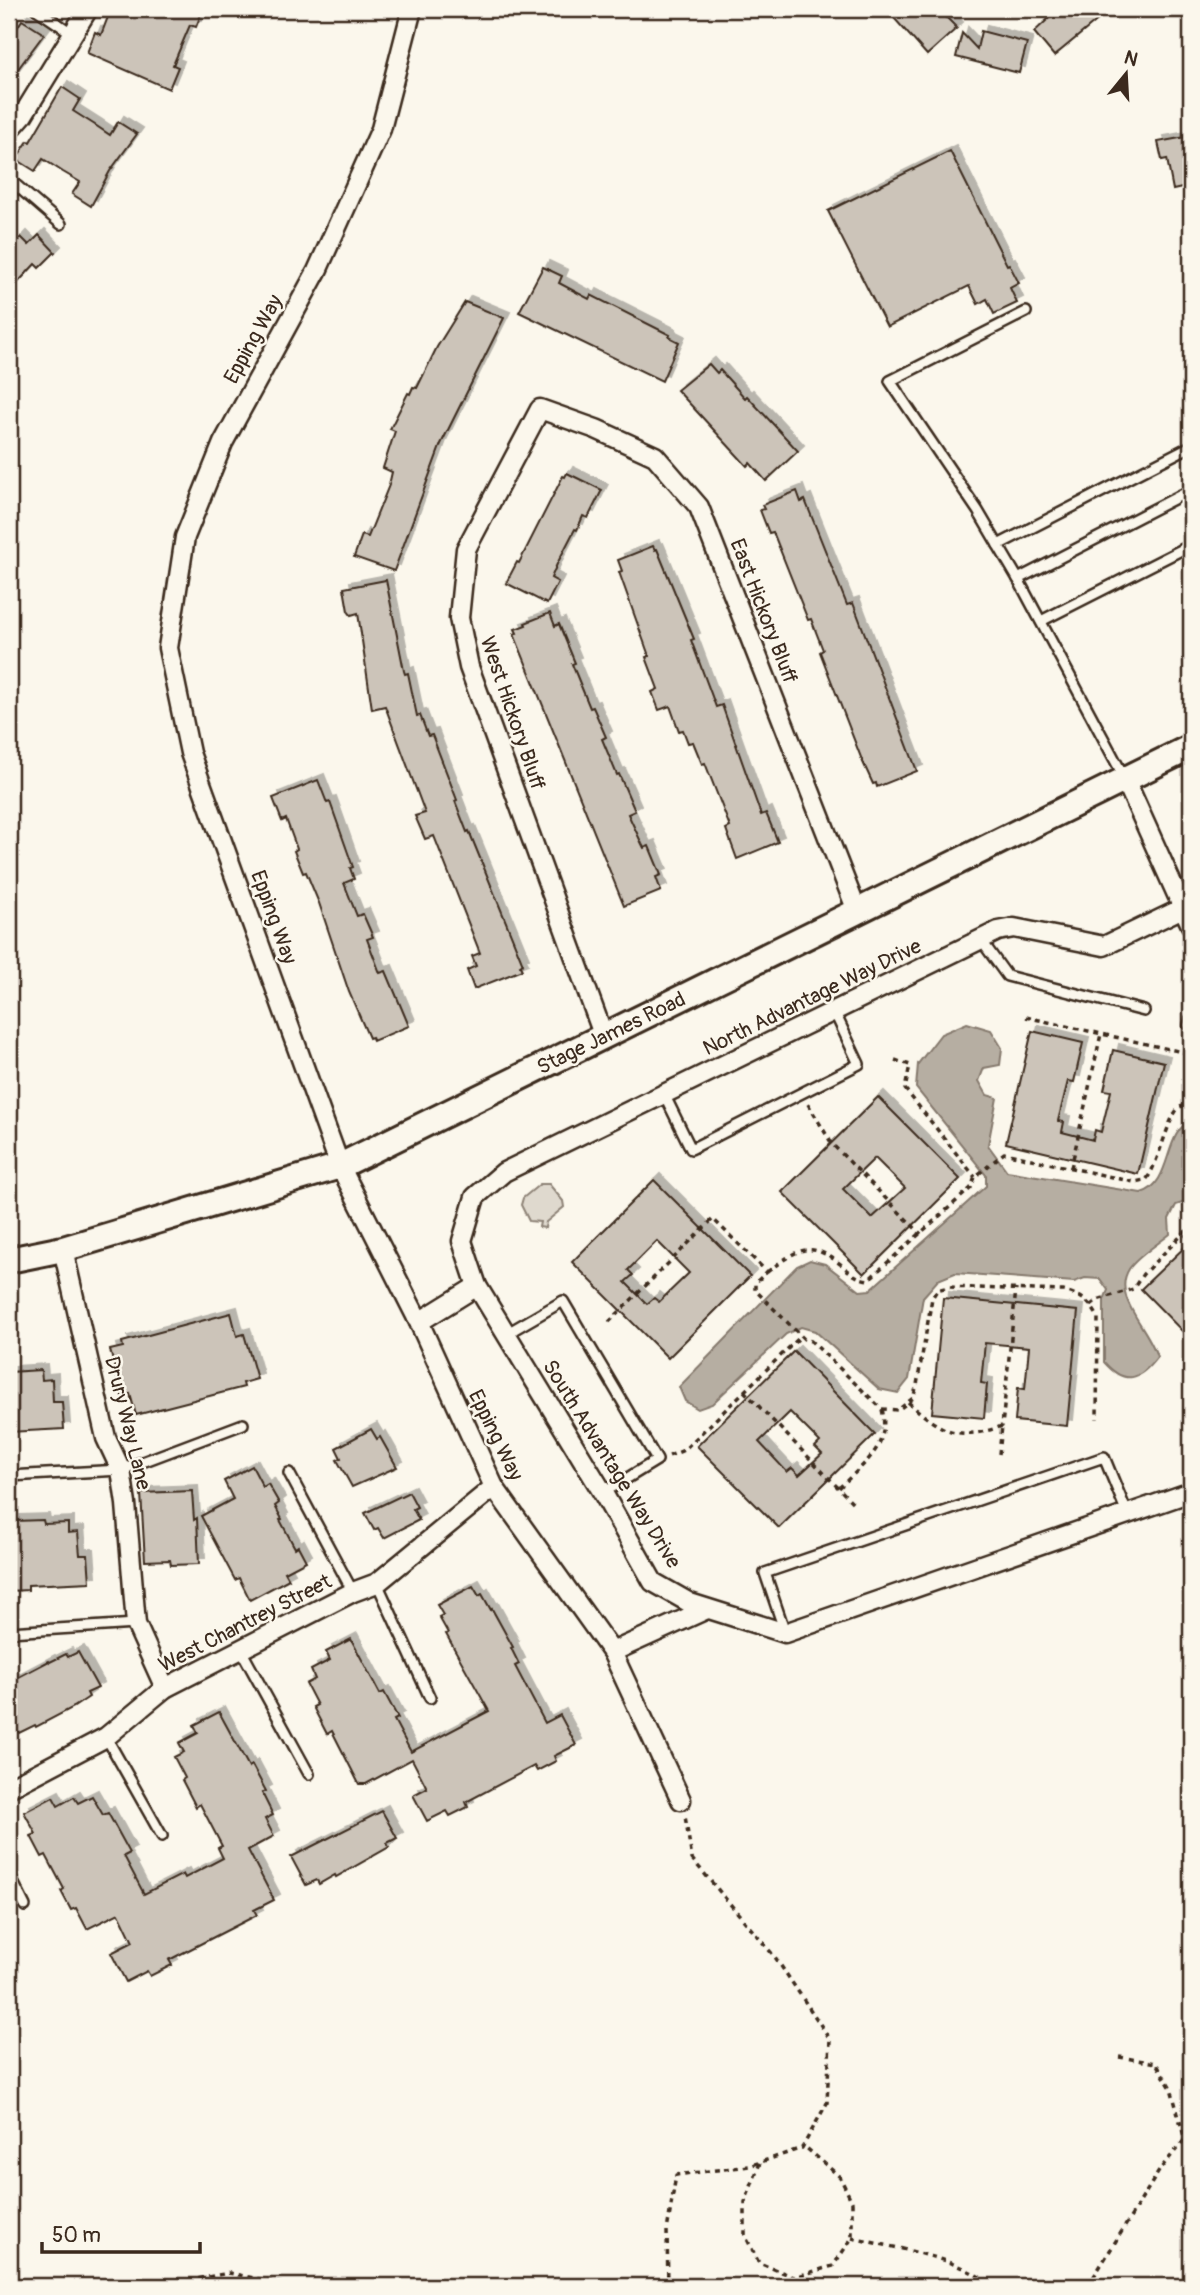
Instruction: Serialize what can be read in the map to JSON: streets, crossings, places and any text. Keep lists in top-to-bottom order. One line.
{"streets":{"main road":["Stage James Road"],"street":["Epping Way","East Hickory Bluff","West Hickory Bluff","North Advantage Way Drive","Drury Way Lane","South Advantage Way Drive","West Chantrey Street"]},"crossings":[["Epping Way","Stage James Road"],["Epping Way","West Chantrey Street"],["East Hickory Bluff","West Hickory Bluff"],["East Hickory Bluff","Stage James Road"],["West Hickory Bluff","Stage James Road"],["North Advantage Way Drive","South Advantage Way Drive"],["Stage James Road","Drury Way Lane"],["Drury Way Lane","West Chantrey Street"]],"scale_bar":"50 m","north":"top"}
